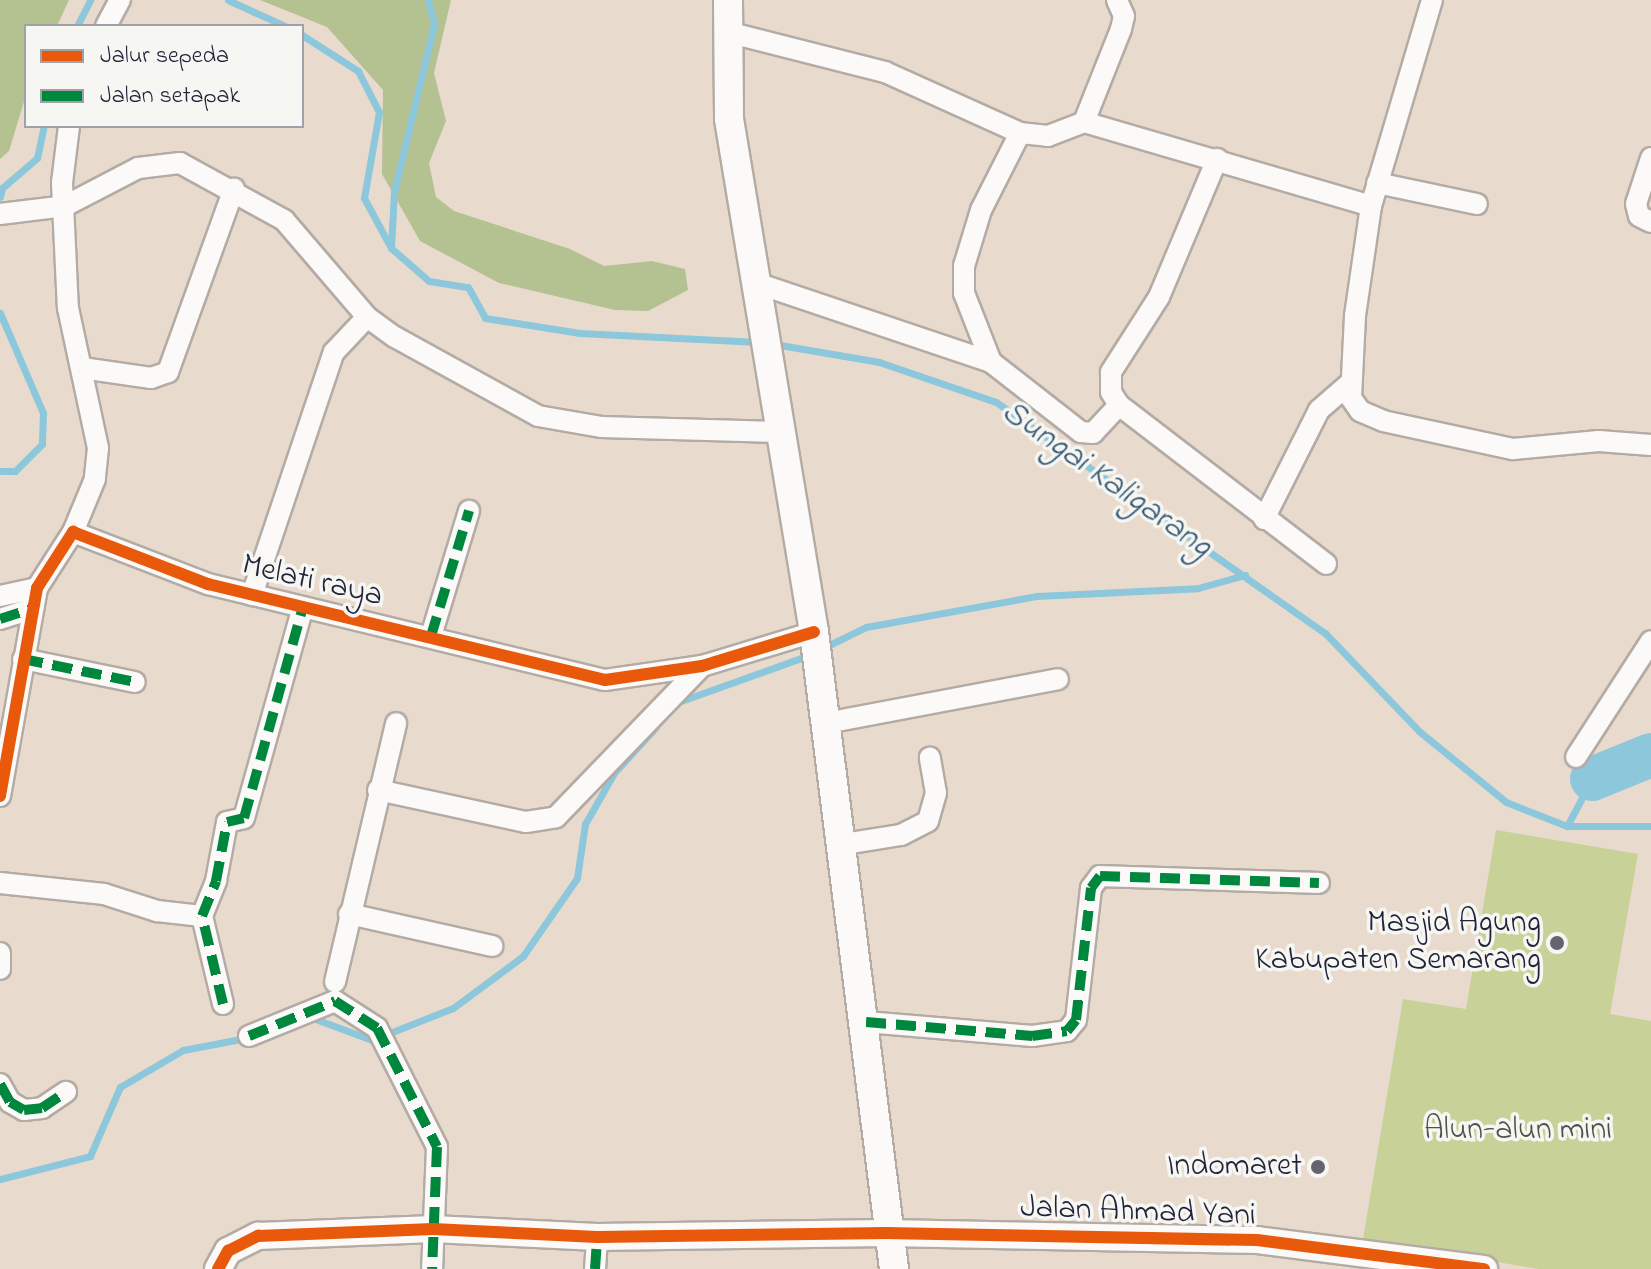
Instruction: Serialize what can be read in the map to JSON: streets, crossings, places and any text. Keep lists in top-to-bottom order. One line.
{"streets":{"street":["Melati raya","Jalan Ahmad Yani"]},"water":["Sungai Kaligarang"],"parks":["Alun-alun mini"],"places":["Masjid Agung Kabupaten Semarang","Indomaret"],"legend":["Jalur sepeda","Jalan setapak"]}
